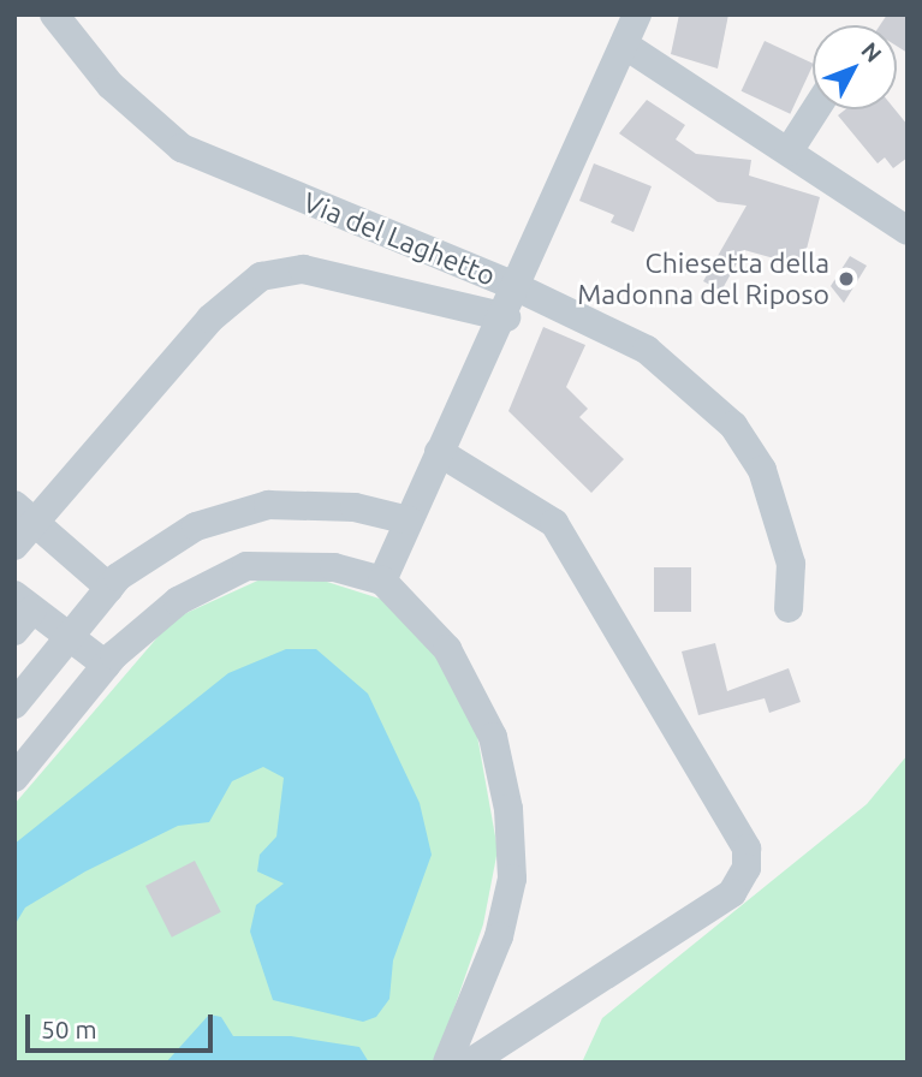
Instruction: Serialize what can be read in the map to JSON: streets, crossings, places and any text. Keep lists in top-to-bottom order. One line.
{"streets":{"street":["Via del Laghetto"]},"places":["Chiesetta della Madonna del Riposo"],"scale_bar":"50 m","north":"top right"}
